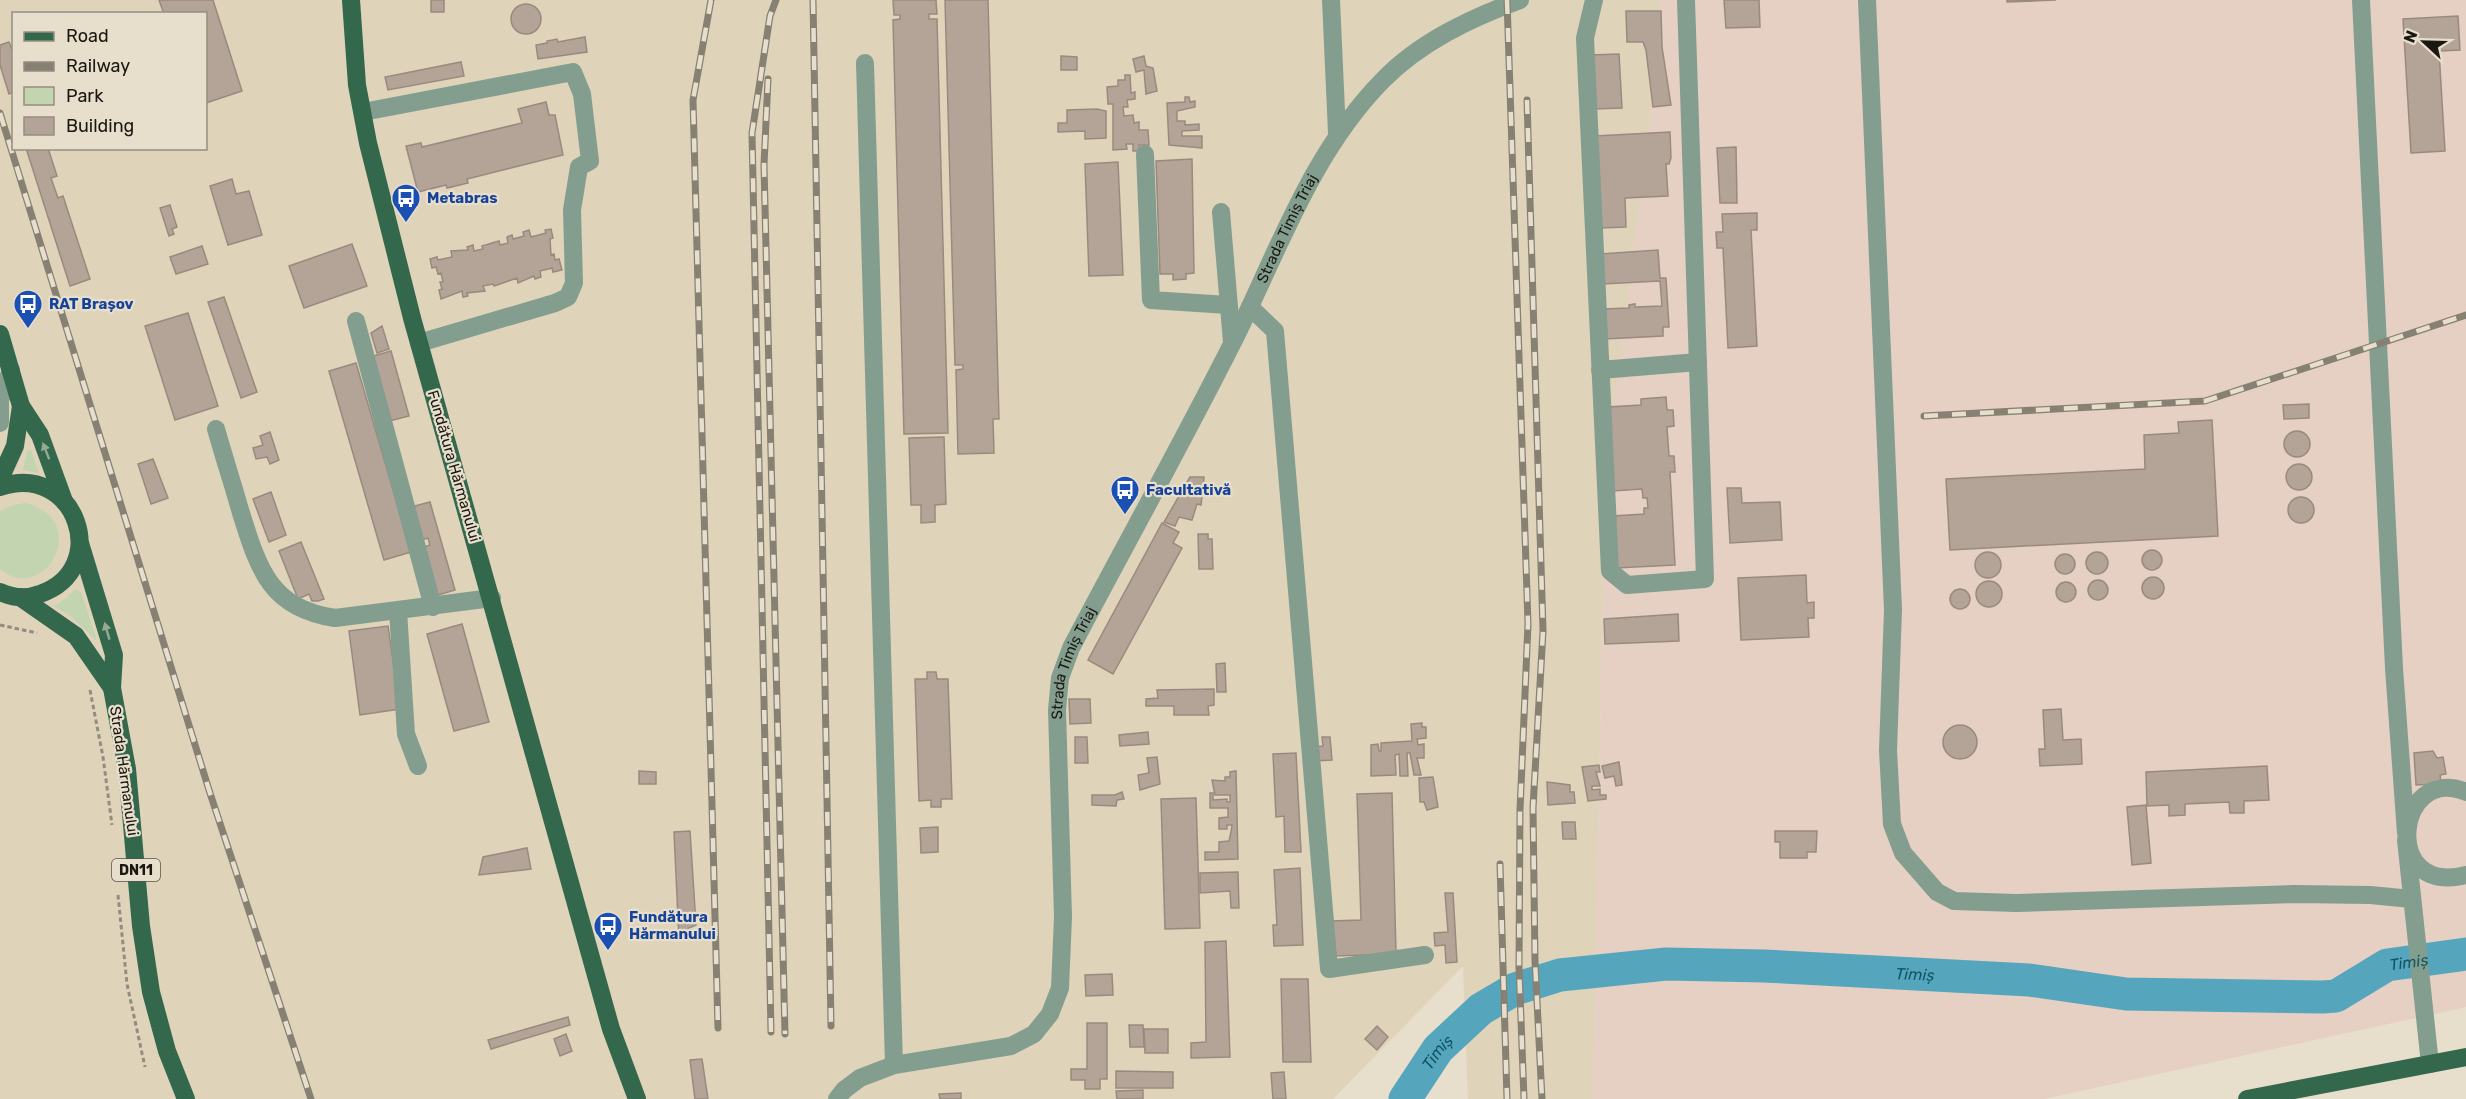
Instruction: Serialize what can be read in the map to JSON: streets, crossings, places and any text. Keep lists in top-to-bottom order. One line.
{"streets":{"main road":["Fundătura Hărmanului","Strada Hărmanului","DN11"],"street":["Strada Timiș Triaj"]},"water":["Timiș"],"places":{"bus stop":["Metabras","RAT Brașov","Facultativă","Fundătura Hărmanului"]},"legend":["Road","Railway","Park","Building"],"north":"left"}
